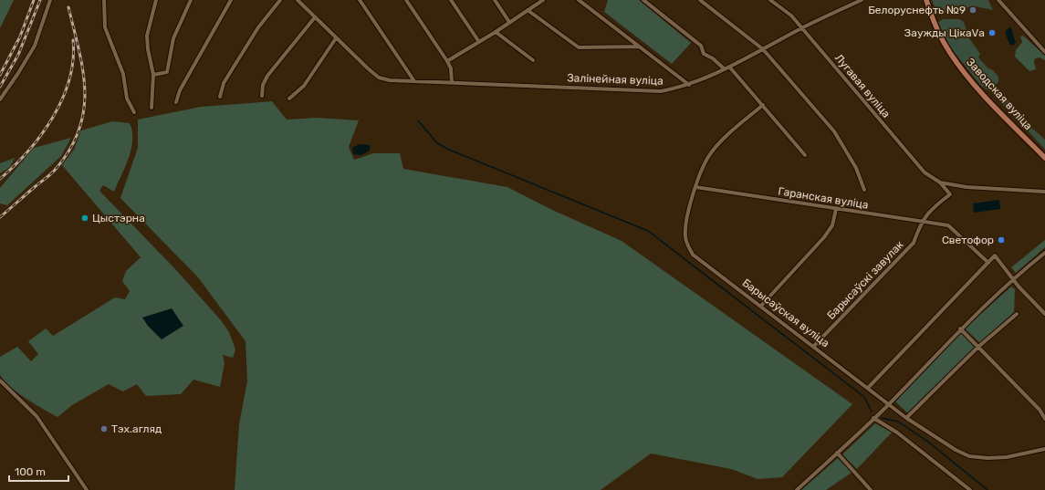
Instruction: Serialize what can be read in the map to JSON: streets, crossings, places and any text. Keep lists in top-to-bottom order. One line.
{"streets":{"main road":["Заводская вуліца"],"street":["Залінейная вуліца","Лугавая вуліца","Гаранская вуліца","Барысаўскі завулак","Барысаўская вуліца"]},"crossings":[["Залінейная вуліца","Лугавая вуліца"],["Гаранская вуліца","Барысаўскі завулак"],["Гаранская вуліца","Барысаўская вуліца"],["Барысаўскі завулак","Барысаўская вуліца"]],"places":["Белоруснефть №9","Заужды ЦікаVа","Цыстэрна","Светофор","Тэх.агляд"],"scale_bar":"100 m"}
